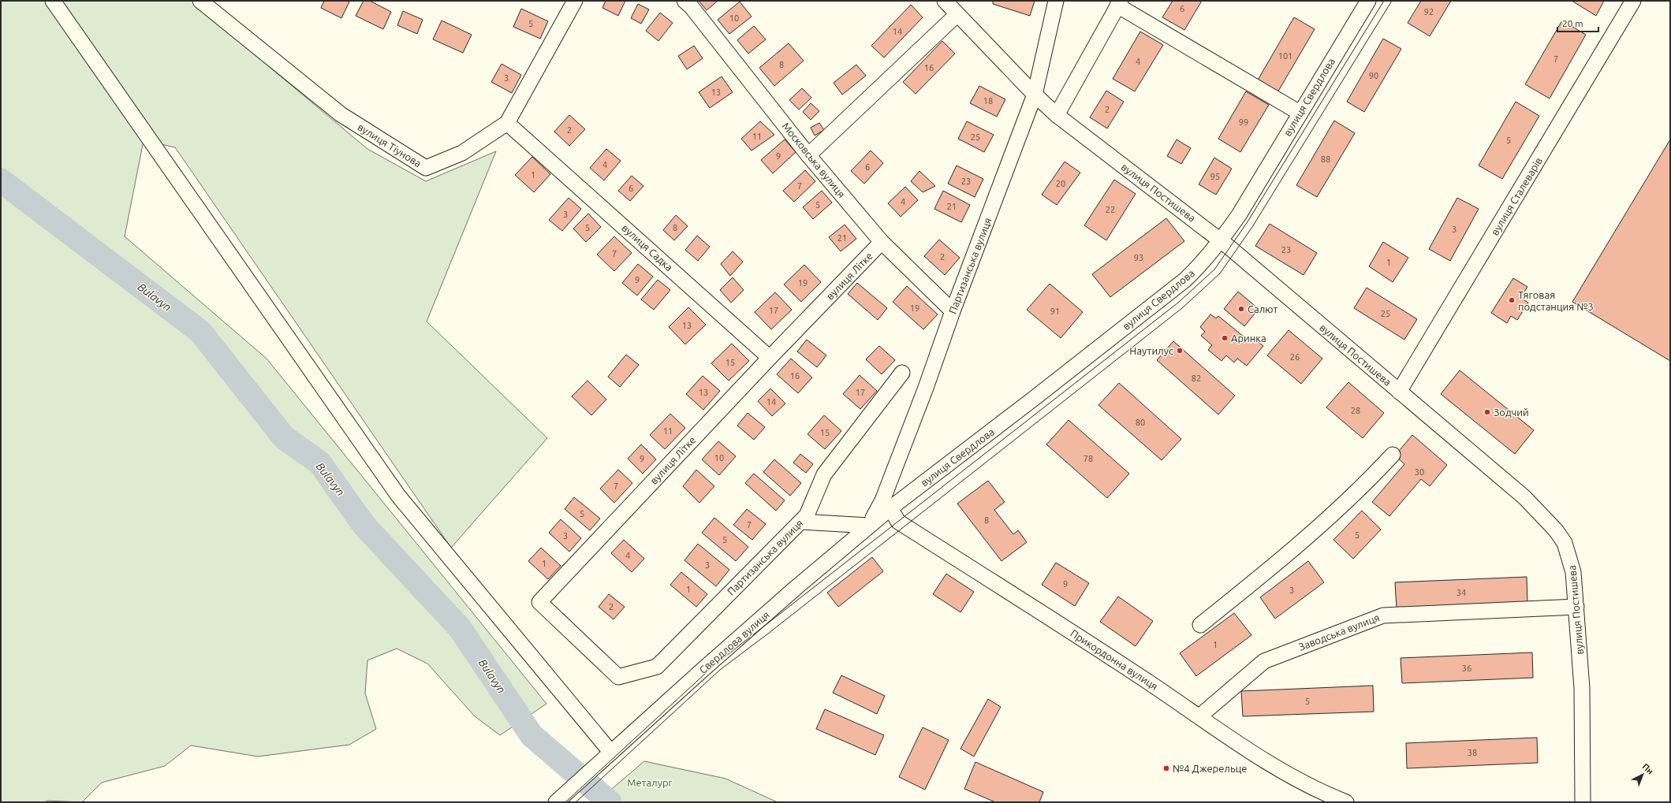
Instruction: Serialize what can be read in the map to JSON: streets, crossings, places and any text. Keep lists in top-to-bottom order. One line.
{"streets":{"street":["вулиця Свердлова","вулиця Тіунова","Московська вулиця","вулиця Постишева","вулиця Сталеварів","вулиця Садка","Партизанська вулиця","вулиця Літке","Заводська вулиця","Свердлова вулиця","Прикордонна вулиця"]},"crossings":[["вулиця Свердлова","вулиця Постишева"],["вулиця Свердлова","Партизанська вулиця"],["вулиця Свердлова","Свердлова вулиця"],["вулиця Свердлова","Прикордонна вулиця"],["вулиця Тіунова","вулиця Садка"],["Московська вулиця","Партизанська вулиця"],["Московська вулиця","вулиця Літке"],["вулиця Постишева","вулиця Сталеварів"],["вулиця Постишева","Партизанська вулиця"],["вулиця Постишева","Заводська вулиця"],["вулиця Садка","вулиця Літке"],["Партизанська вулиця","вулиця Літке"],["Партизанська вулиця","Свердлова вулиця"],["Заводська вулиця","Прикордонна вулиця"]],"water":["Bulavyn"],"parks":["Металург"],"places":["Тяговая подстанция №3","Салют","Аринка","Наутилус","Зодчий","№4 Джерельце"],"house_numbers":["6","92","10","5","14","101","7","4","8","16","90","3","13","18","2","99","2","11","25","5","9","88","4","6","1","95","23","20","7","6","4","5","21","22","3","5","8","3","21","23","7","2","93","1","9","19","19","17","91","25","13","26","15","16","82","13","17","14","28","80","11","15","10","9","78","30","7","5","8","7","5","3","5","4","1","3","9","1","3","34","2","1","36","5","38"],"scale_bar":"20 m","north":"top right"}
